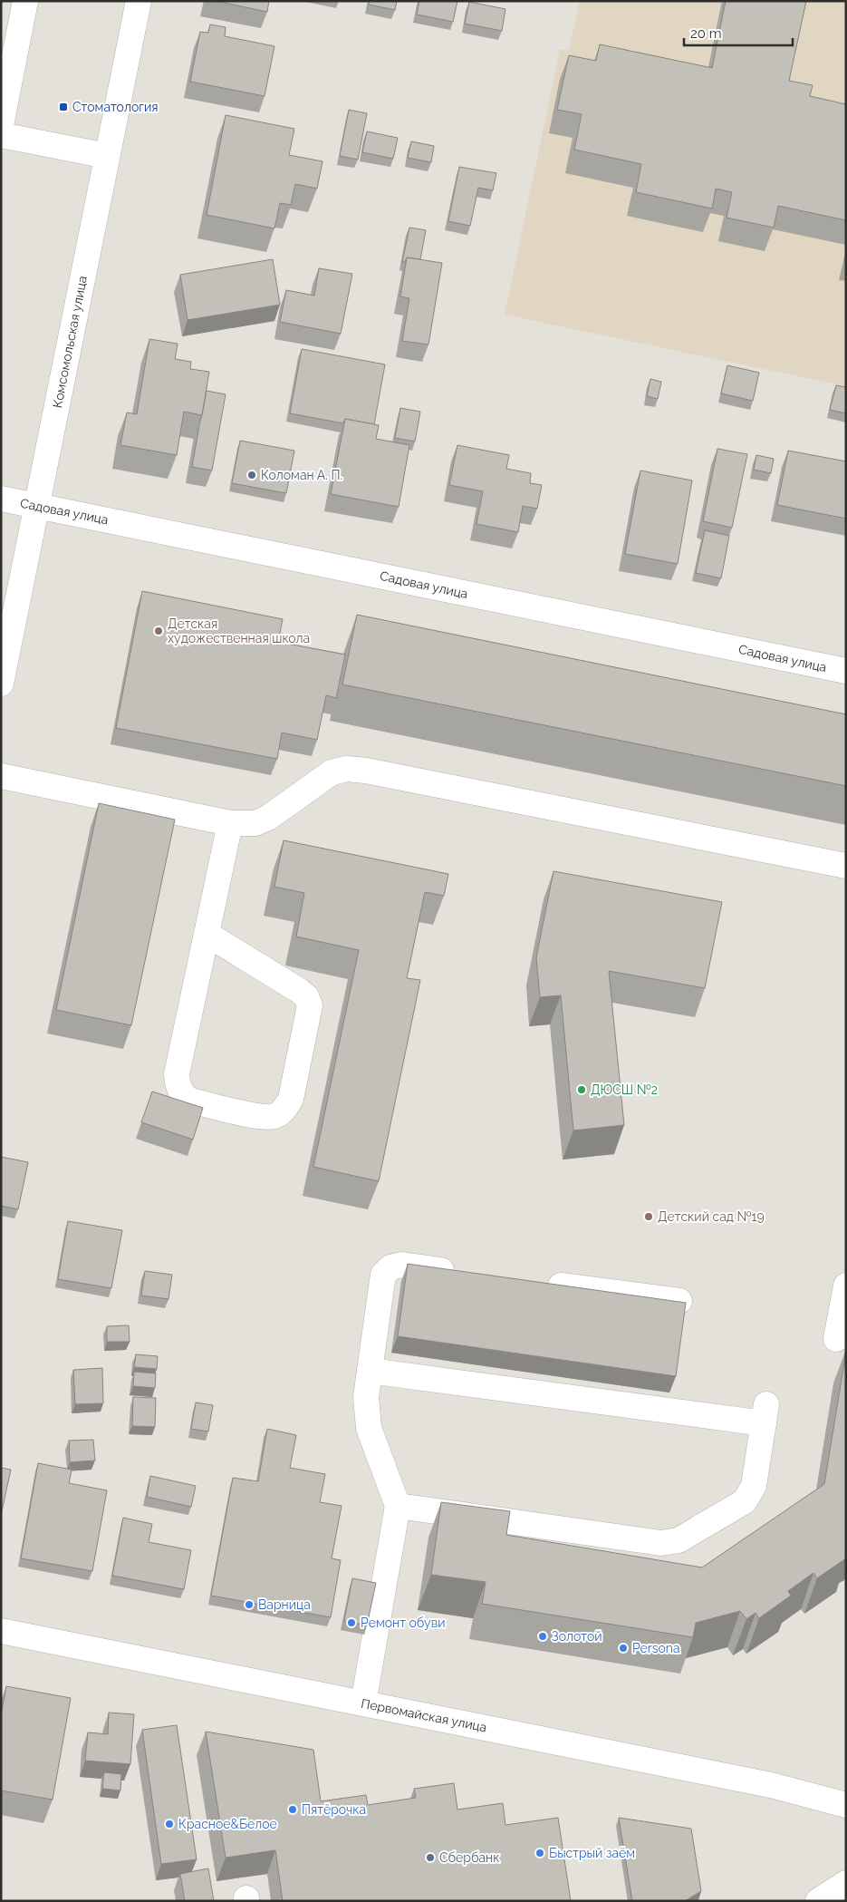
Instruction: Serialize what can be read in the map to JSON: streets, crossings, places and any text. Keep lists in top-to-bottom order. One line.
{"streets":{"street":["Комсомольская улица","Садовая улица","Первомайская улица"]},"crossings":[["Комсомольская улица","Садовая улица"]],"places":{"transit":["Стоматология"],"other":["Коломан А. П.","Детская художественная школа","ДЮСШ №2","Детский сад №19","Варница","Ремонт обуви","Золотой","Persona","Пятёрочка","Красное&Белое","Быстрый заём","Сбербанк"]},"scale_bar":"20 m"}
